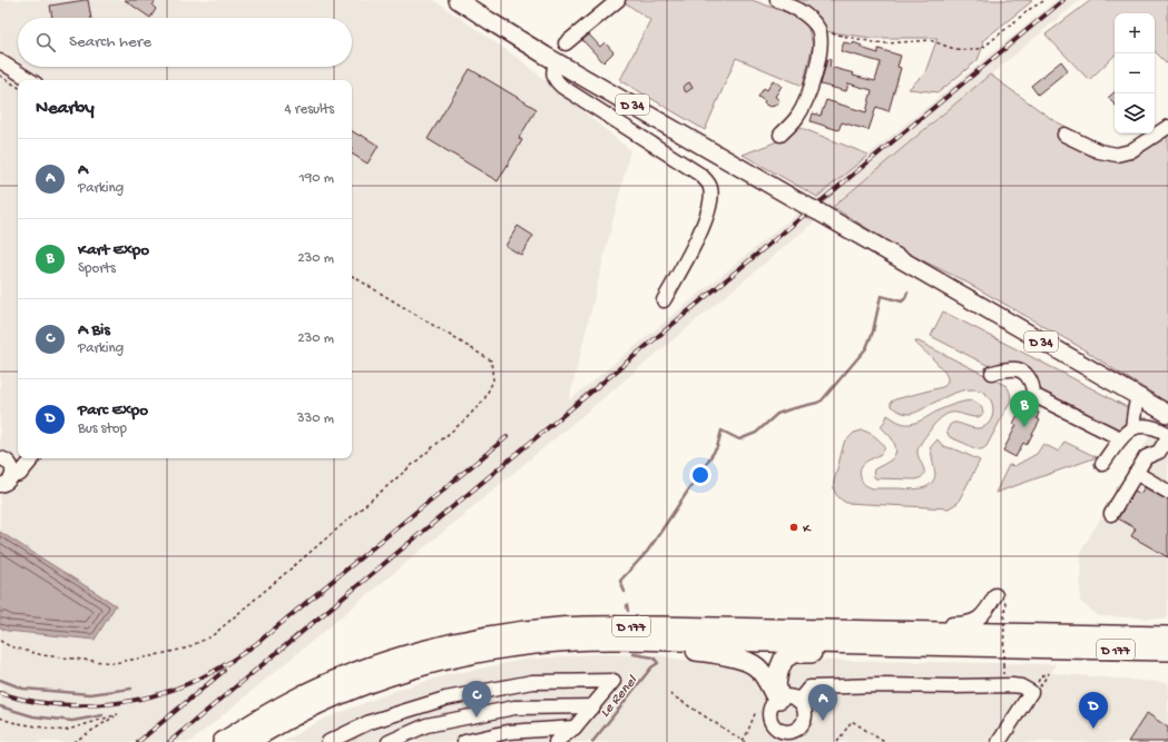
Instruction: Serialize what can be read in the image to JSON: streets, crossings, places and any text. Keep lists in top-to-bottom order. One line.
{"streets":{"highway":["D 177"],"main road":["D 34"]},"water":["Le Renel"],"places":["K"],"page":{"map_buttons":["+","−"],"search":"Search here","heading":["Nearby","4 results"],"list":[{"mark":"A","name":"A","note":"Parking","value":"190 m"},{"mark":"B","name":"Kart Expo","note":"Sports","value":"230 m"},{"mark":"C","name":"A Bis","note":"Parking","value":"230 m"},{"mark":"D","name":"Parc Expo","note":"Bus stop","value":"330 m"}],"pins":["B","C","A","D"]}}
